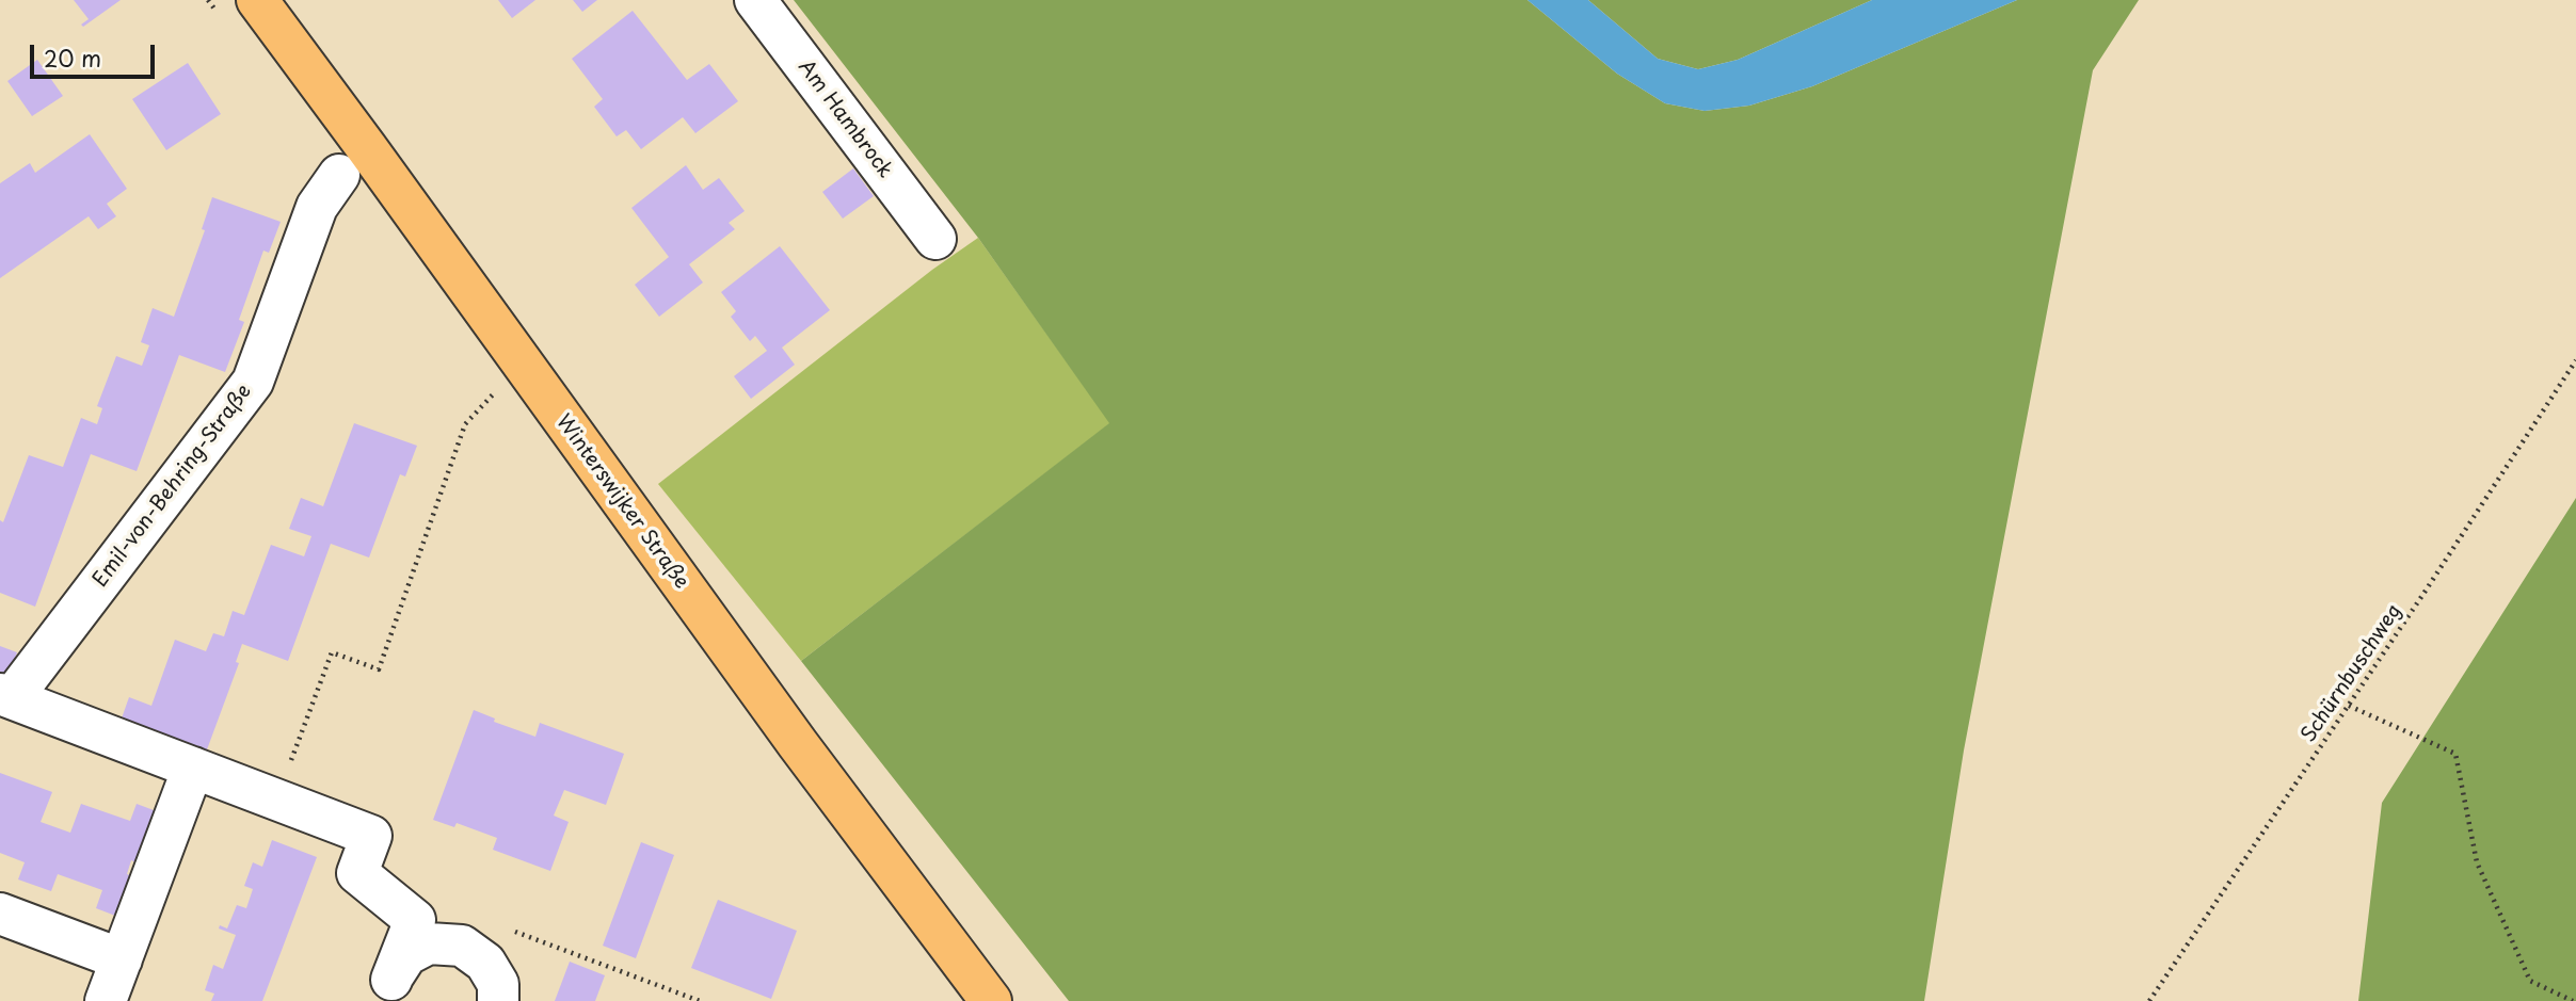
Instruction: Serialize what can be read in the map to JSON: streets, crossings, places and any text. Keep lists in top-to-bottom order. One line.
{"streets":{"main road":["Winterswijker Straße"],"street":["Am Hambrock","Emil-von-Behring-Straße"],"path":["Schürnbuschweg"]},"scale_bar":"20 m"}
